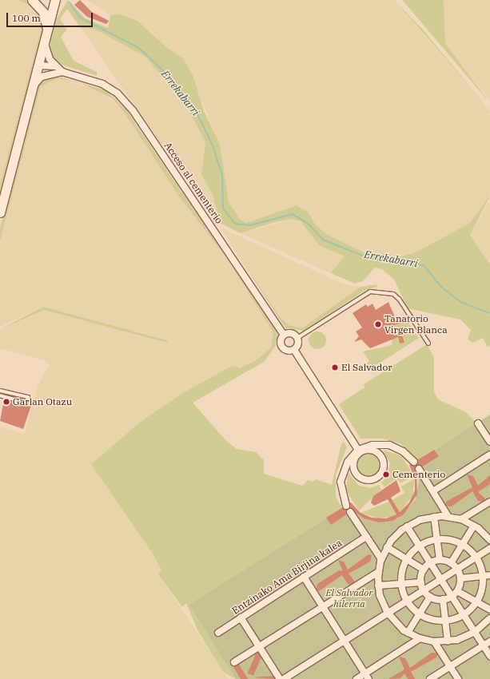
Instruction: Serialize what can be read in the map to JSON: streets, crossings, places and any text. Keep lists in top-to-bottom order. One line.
{"streets":{"street":["Acceso al cementerio","Entzinako Ama Birjina kalea"]},"water":["Errekabarri"],"parks":["El Salvador hilerria"],"places":["Tanatorio Virgen Blanca","El Salvador","Garlan Otazu","Cementerio"],"scale_bar":"100 m"}
